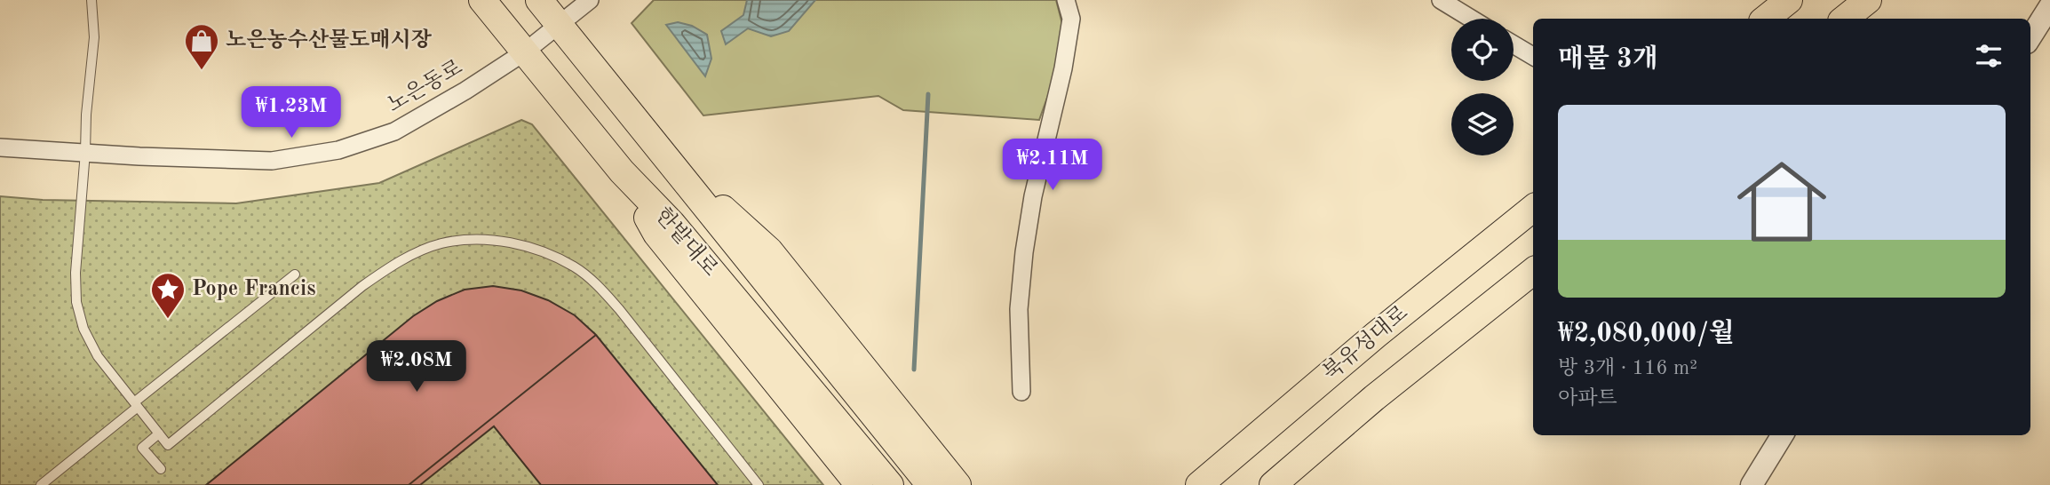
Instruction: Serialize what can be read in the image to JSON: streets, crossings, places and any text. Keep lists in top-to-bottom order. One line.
{"streets":{"main road":["한밭대로","북유성대로"],"street":["노은동로"]},"crossings":[["노은동로","한밭대로"]],"places":{"shop":["노은농수산물도매시장"],"place":["Pope Francis"]},"page":{"heading":"매물 3개","price":["₩1.23M","₩2.11M","₩2.08M"],"list":[{"name":"₩2,080,000/월","note":"방 3개 · 116 m² · 아파트"}]}}
